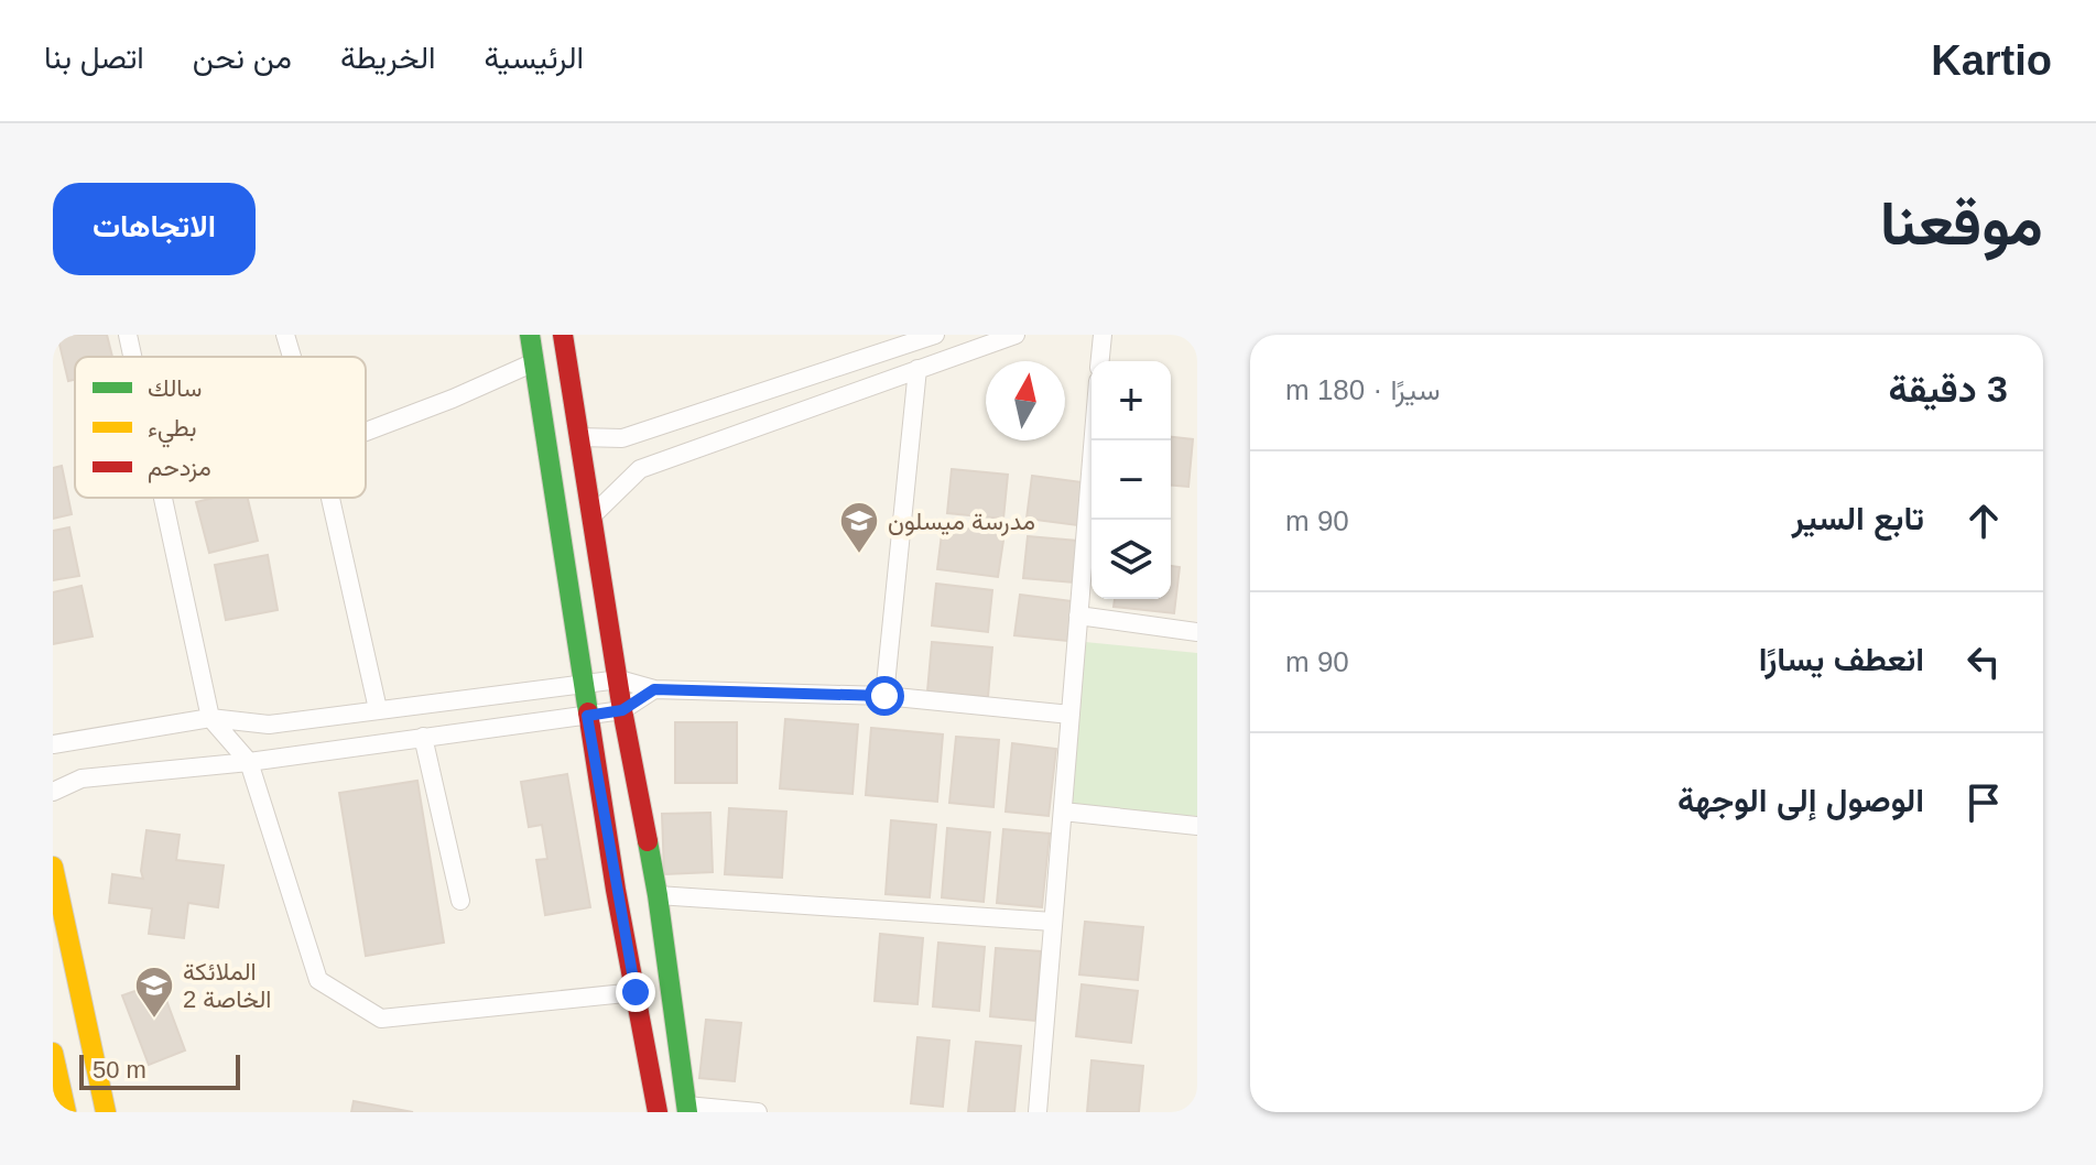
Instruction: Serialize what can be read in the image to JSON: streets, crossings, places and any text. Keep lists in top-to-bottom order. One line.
{"places":{"school or university":["مدرسة ميسلون","الملائكة الخاصة 2"]},"legend":["سالك","بطيء","مزدحم"],"scale_bar":"50 m","north":"top","page":{"header":"Kartio","nav":["الرئيسية","الخريطة","من نحن","اتصل بنا"],"title":"موقعنا","buttons":"الاتجاهات","heading":["3 دقيقة","سيرًا · 180 m"],"map_buttons":["+","−"],"list":[["تابع السير","90 m"],["انعطف يسارًا","90 m"],"الوصول إلى الوجهة"],"scale":"50 m"}}
